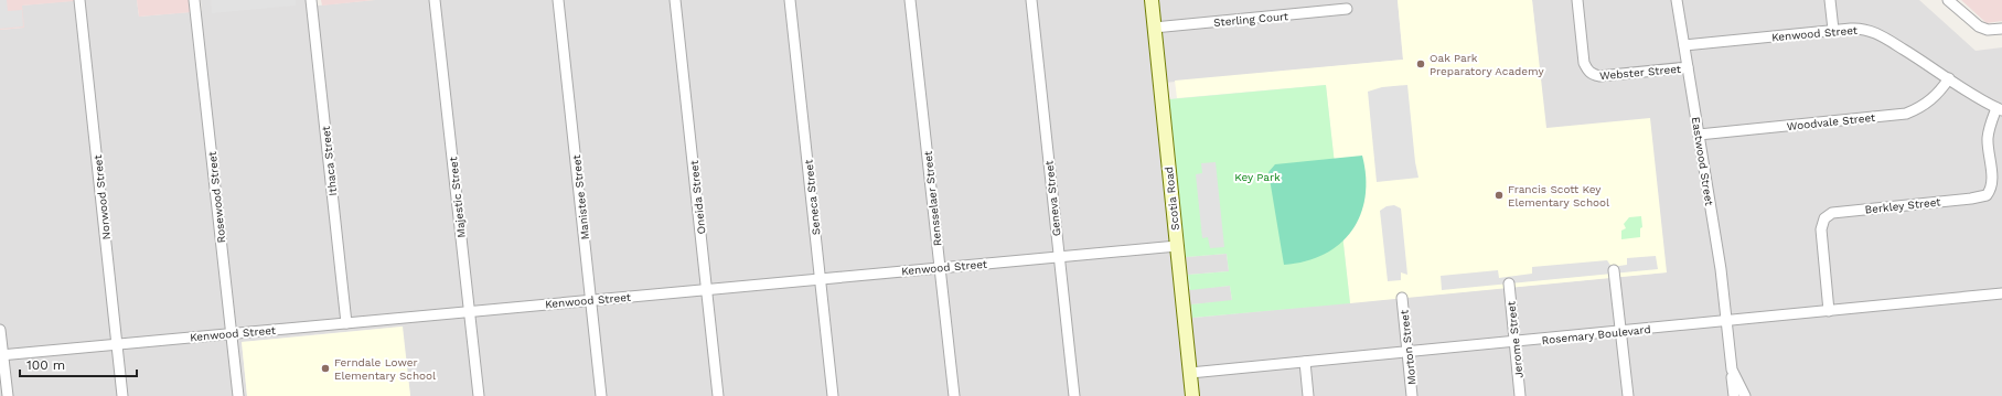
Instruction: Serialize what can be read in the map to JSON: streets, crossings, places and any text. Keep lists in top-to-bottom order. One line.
{"streets":{"street":["Sterling Court","Kenwood Street","Webster Street","Woodvale Street","Ithaca Street","Eastwood Street","Norwood Street","Rosewood Street","Majestic Street","Manistee Street","Oneida Street","Seneca Street","Rensselaer Street","Geneva Street","Scotia Road","Berkley Street","Rosemary Boulevard","Jerome Street","Morton Street"]},"crossings":[["Sterling Court","Scotia Road"],["Kenwood Street","Woodvale Street"],["Kenwood Street","Ithaca Street"],["Kenwood Street","Eastwood Street"],["Kenwood Street","Norwood Street"],["Kenwood Street","Rosewood Street"],["Kenwood Street","Majestic Street"],["Kenwood Street","Manistee Street"],["Kenwood Street","Oneida Street"],["Kenwood Street","Seneca Street"],["Kenwood Street","Rensselaer Street"],["Kenwood Street","Geneva Street"],["Kenwood Street","Scotia Road"],["Kenwood Street","Berkley Street"],["Webster Street","Eastwood Street"],["Woodvale Street","Eastwood Street"],["Eastwood Street","Rosemary Boulevard"],["Scotia Road","Rosemary Boulevard"],["Berkley Street","Rosemary Boulevard"],["Rosemary Boulevard","Jerome Street"],["Rosemary Boulevard","Morton Street"]],"parks":["Key Park"],"places":["Oak Park Preparatory Academy","Francis Scott Key Elementary School","Ferndale Lower Elementary School"],"scale_bar":"100 m"}
